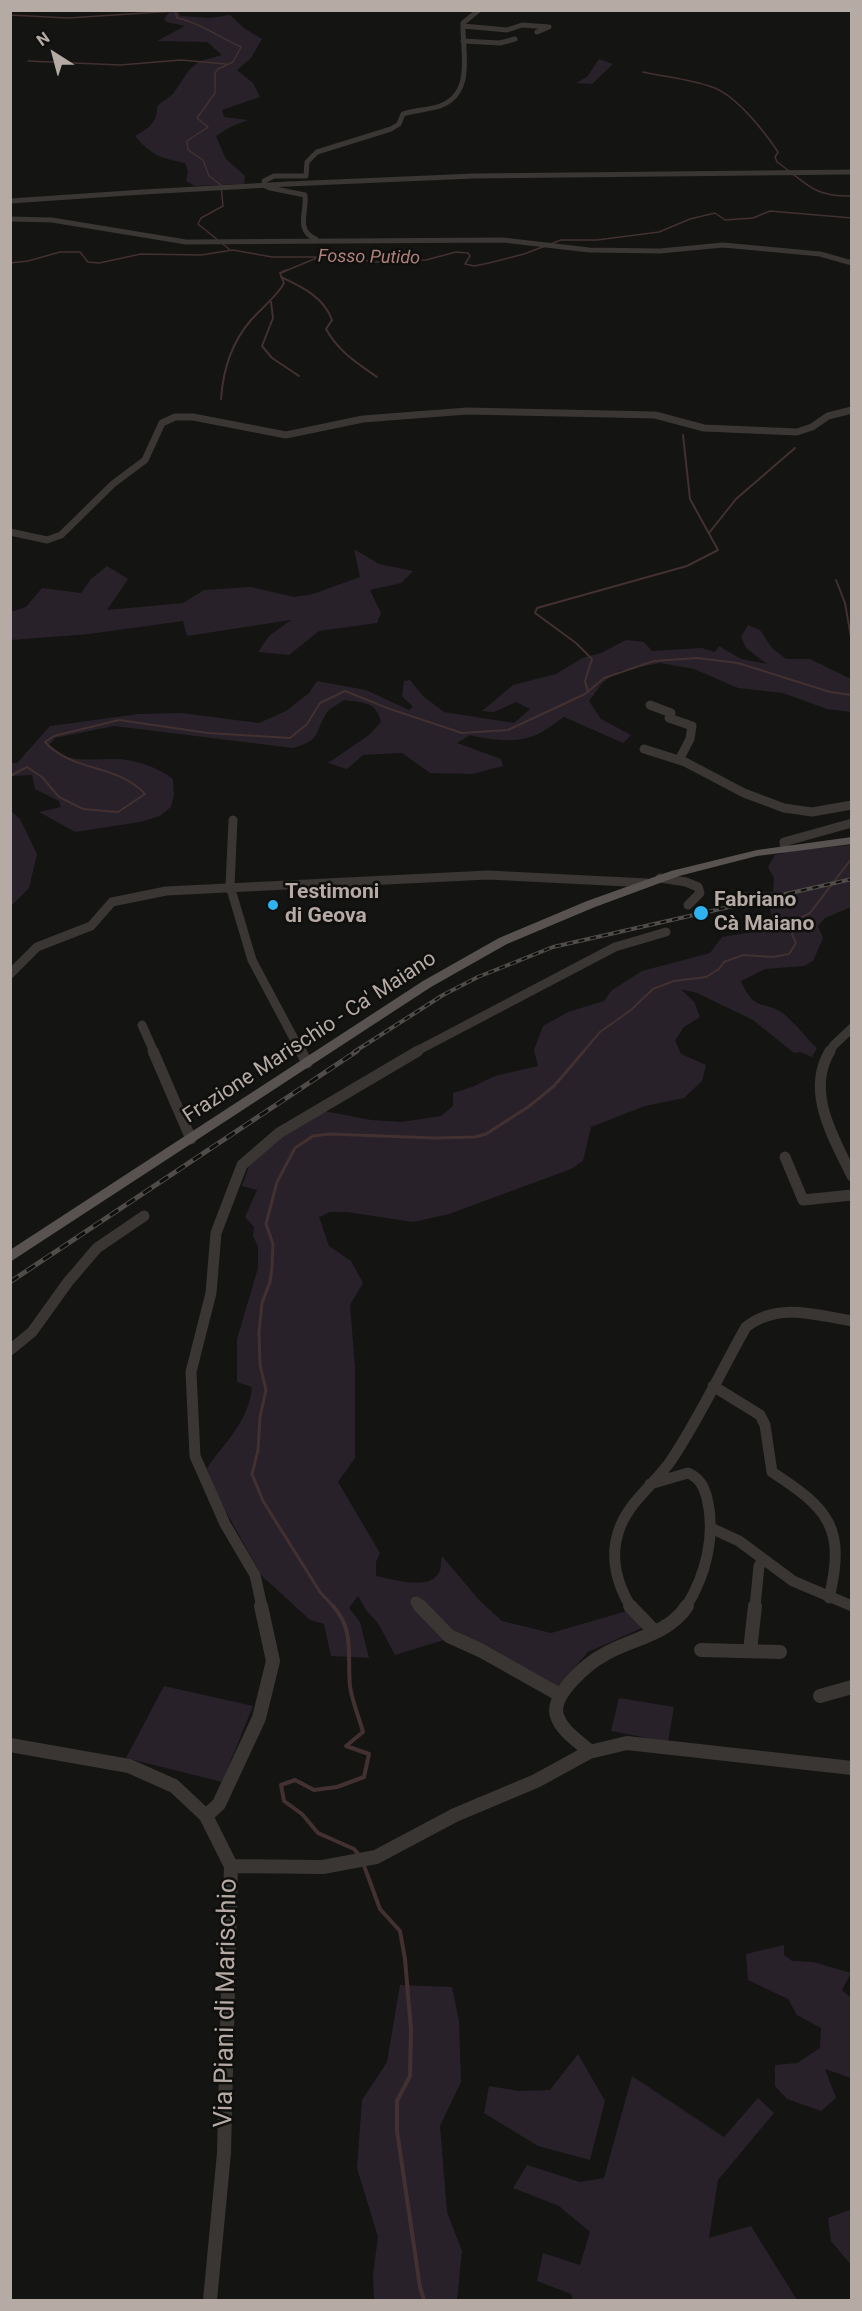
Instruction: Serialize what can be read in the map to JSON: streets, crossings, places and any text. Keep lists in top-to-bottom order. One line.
{"streets":{"main road":["Frazione Marischio - Ca' Maiano"],"street":["Via Piani di Marischio"]},"water":["Fosso Putido"],"places":["Testimoni di Geova","Fabriano Cà Maiano"],"north":"top left"}
